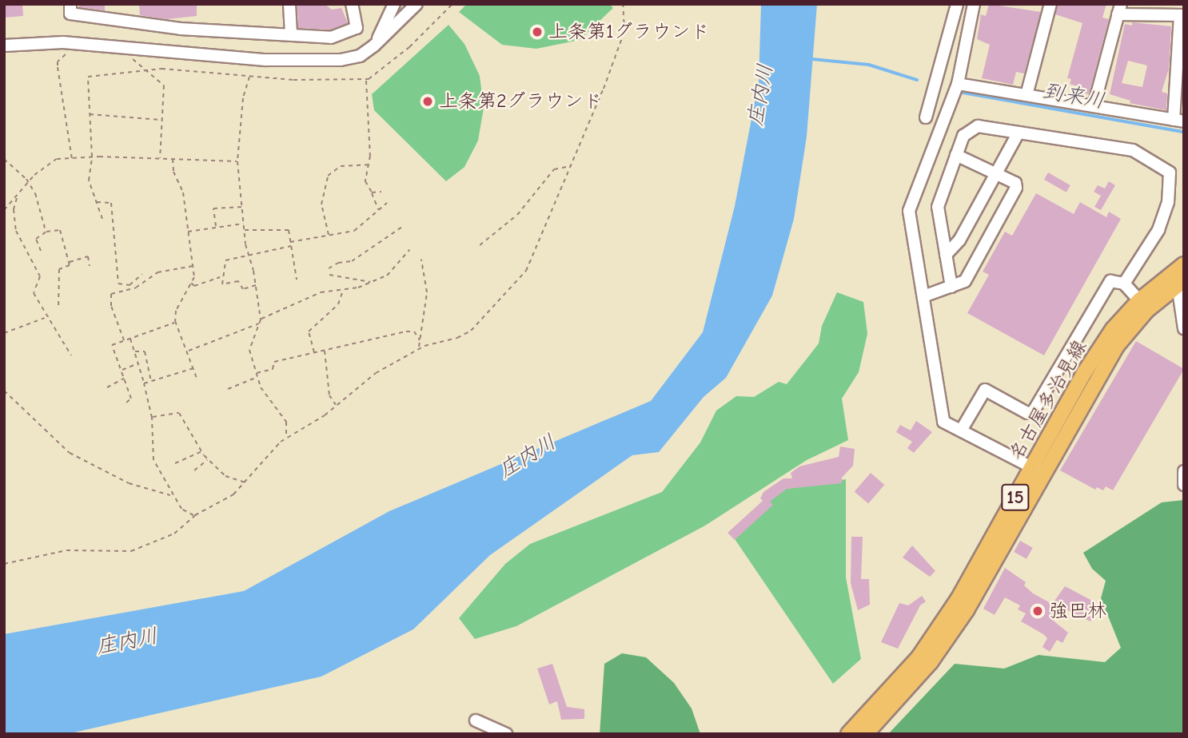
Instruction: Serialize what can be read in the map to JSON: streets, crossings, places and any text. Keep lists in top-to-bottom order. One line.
{"streets":{"main road":["名古屋多治見線","15"]},"water":["庄内川","到来川"],"places":["上条第1グラウンド","上条第2グラウンド","強巴林"]}
